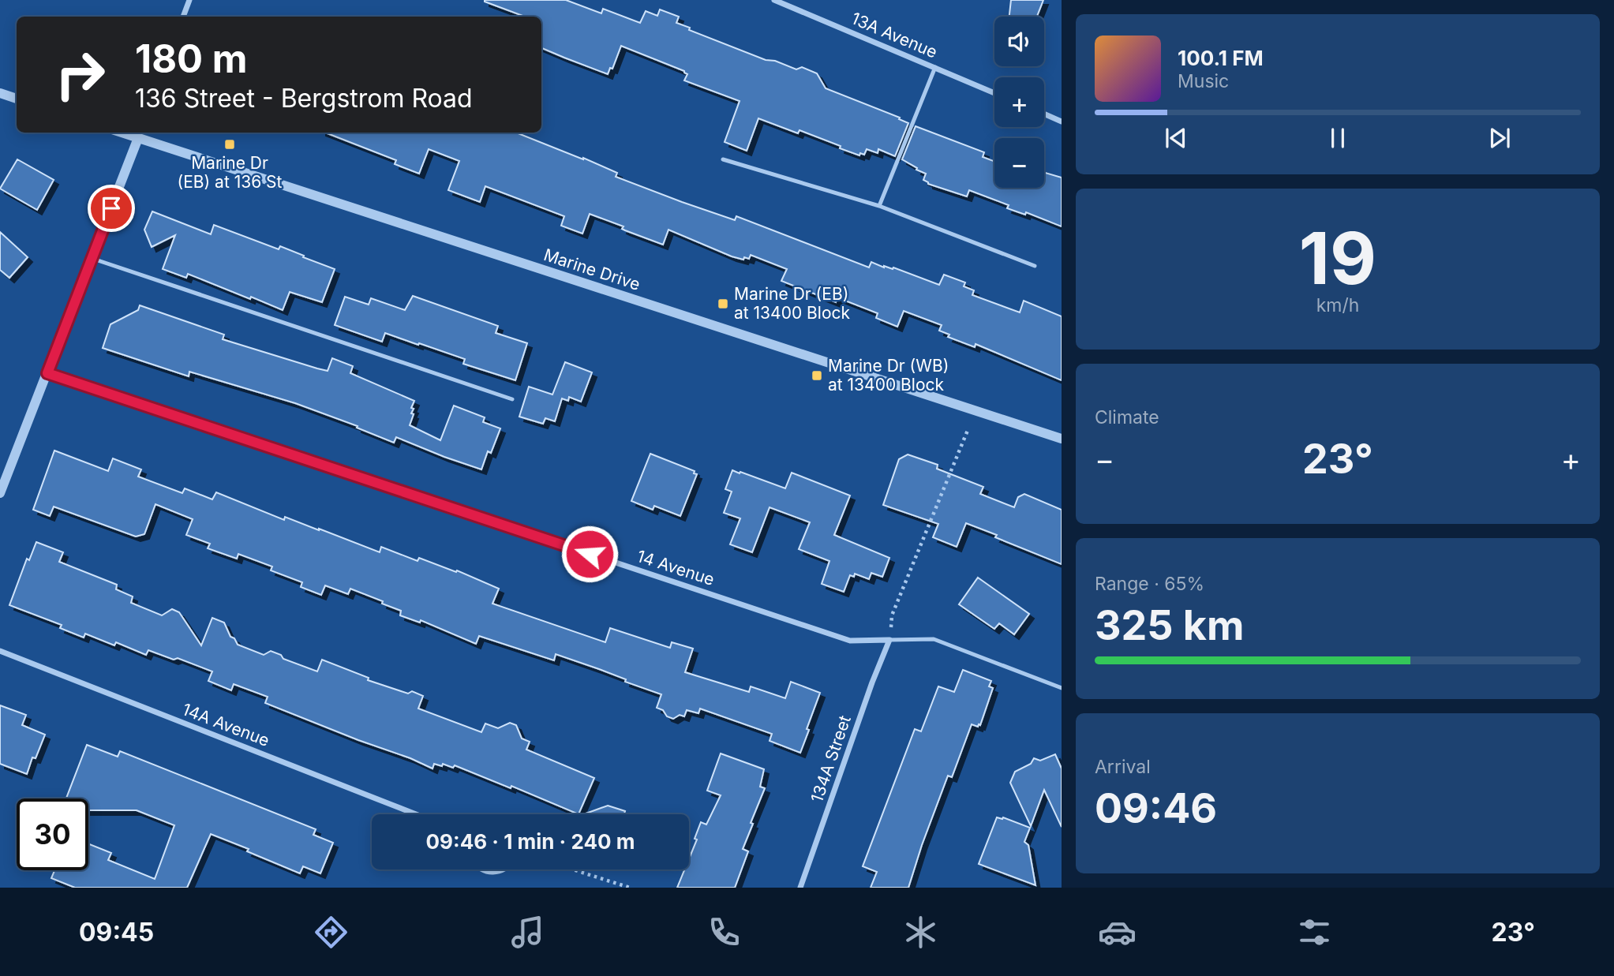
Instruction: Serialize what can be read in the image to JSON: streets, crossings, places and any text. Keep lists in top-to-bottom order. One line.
{"streets":{"street":["13A Avenue","Marine Drive","14 Avenue","14A Avenue","134A Street"]},"crossings":[["14 Avenue","134A Street"]],"places":{"transit":["Marine Dr (EB) at 136 St","Marine Dr (EB) at 13400 Block","Marine Dr (WB) at 13400 Block"]},"page":{"map_buttons":["+","−"],"turn":["180 m","136 Street - Bergstrom Road"],"song":["100.1 FM","Music"],"tile":[["19","km/h"],"Climate",["Range · 65%","325 km"],["Arrival","09:46"]],"heat":["−","23°","+"],"limit":"30","trip":"09:46 · 1 min · 240 m","tabs":["09:45","23°"]}}
